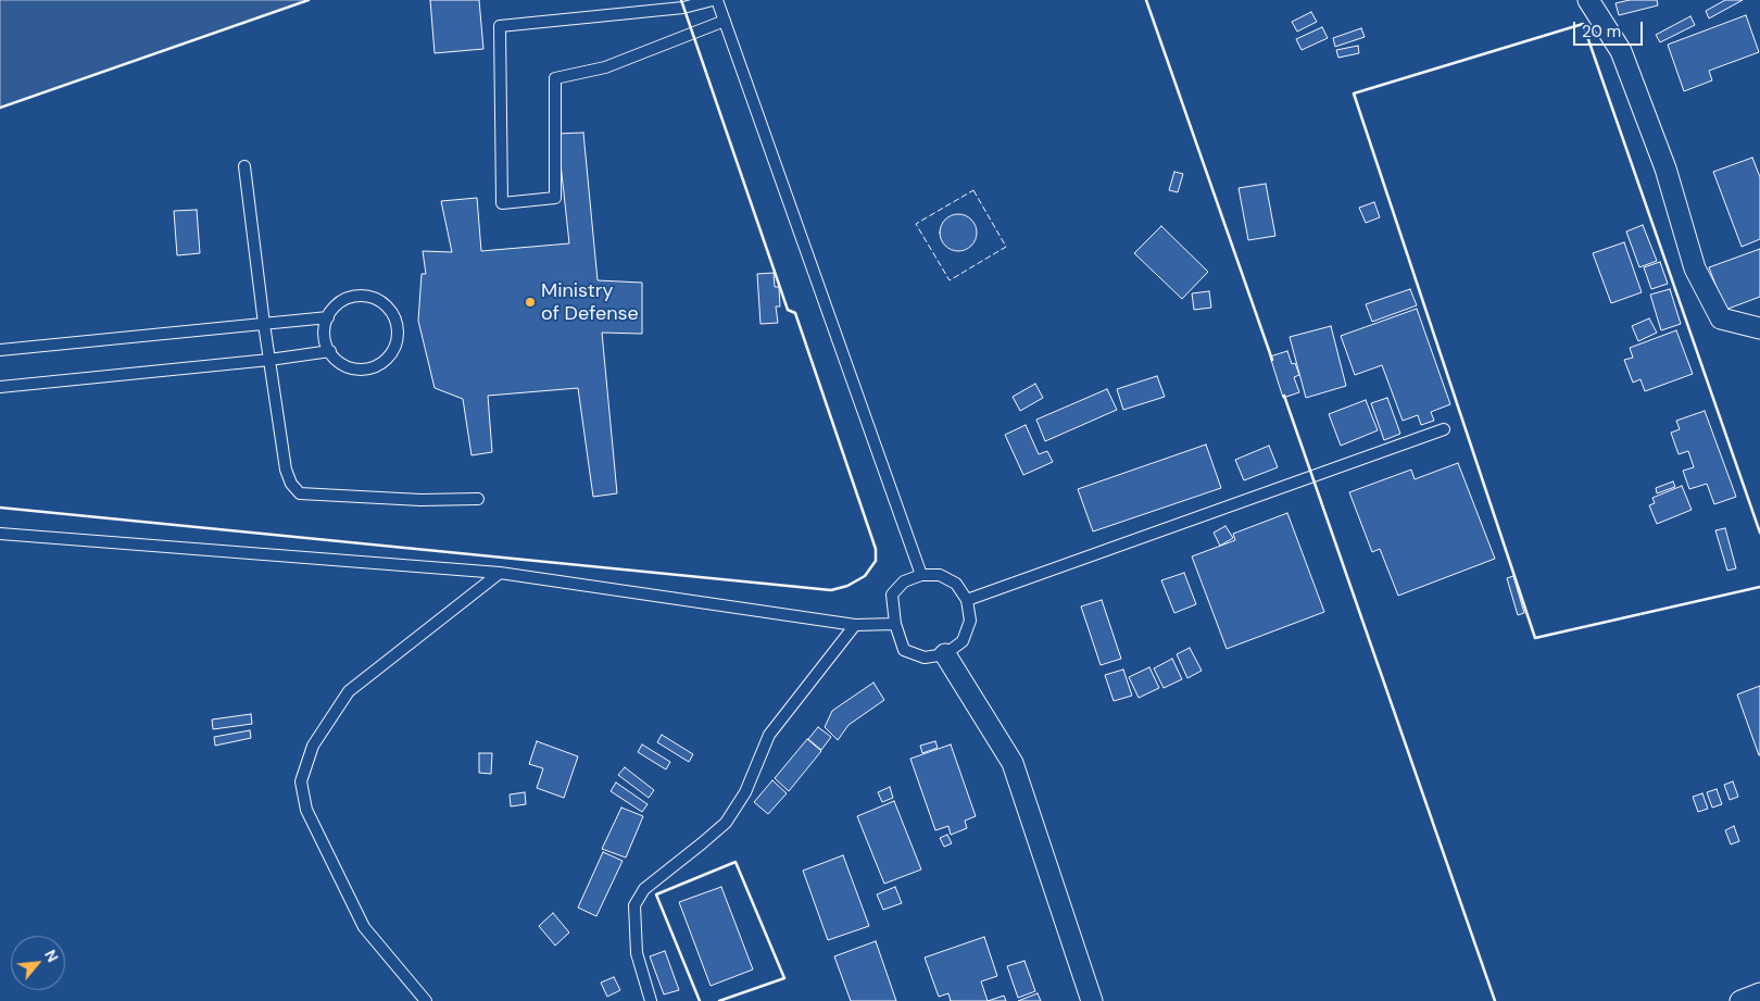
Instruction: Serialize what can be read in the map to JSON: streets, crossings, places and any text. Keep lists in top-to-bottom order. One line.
{"places":["Ministry of Defense"],"scale_bar":"20 m","north":"top right"}
